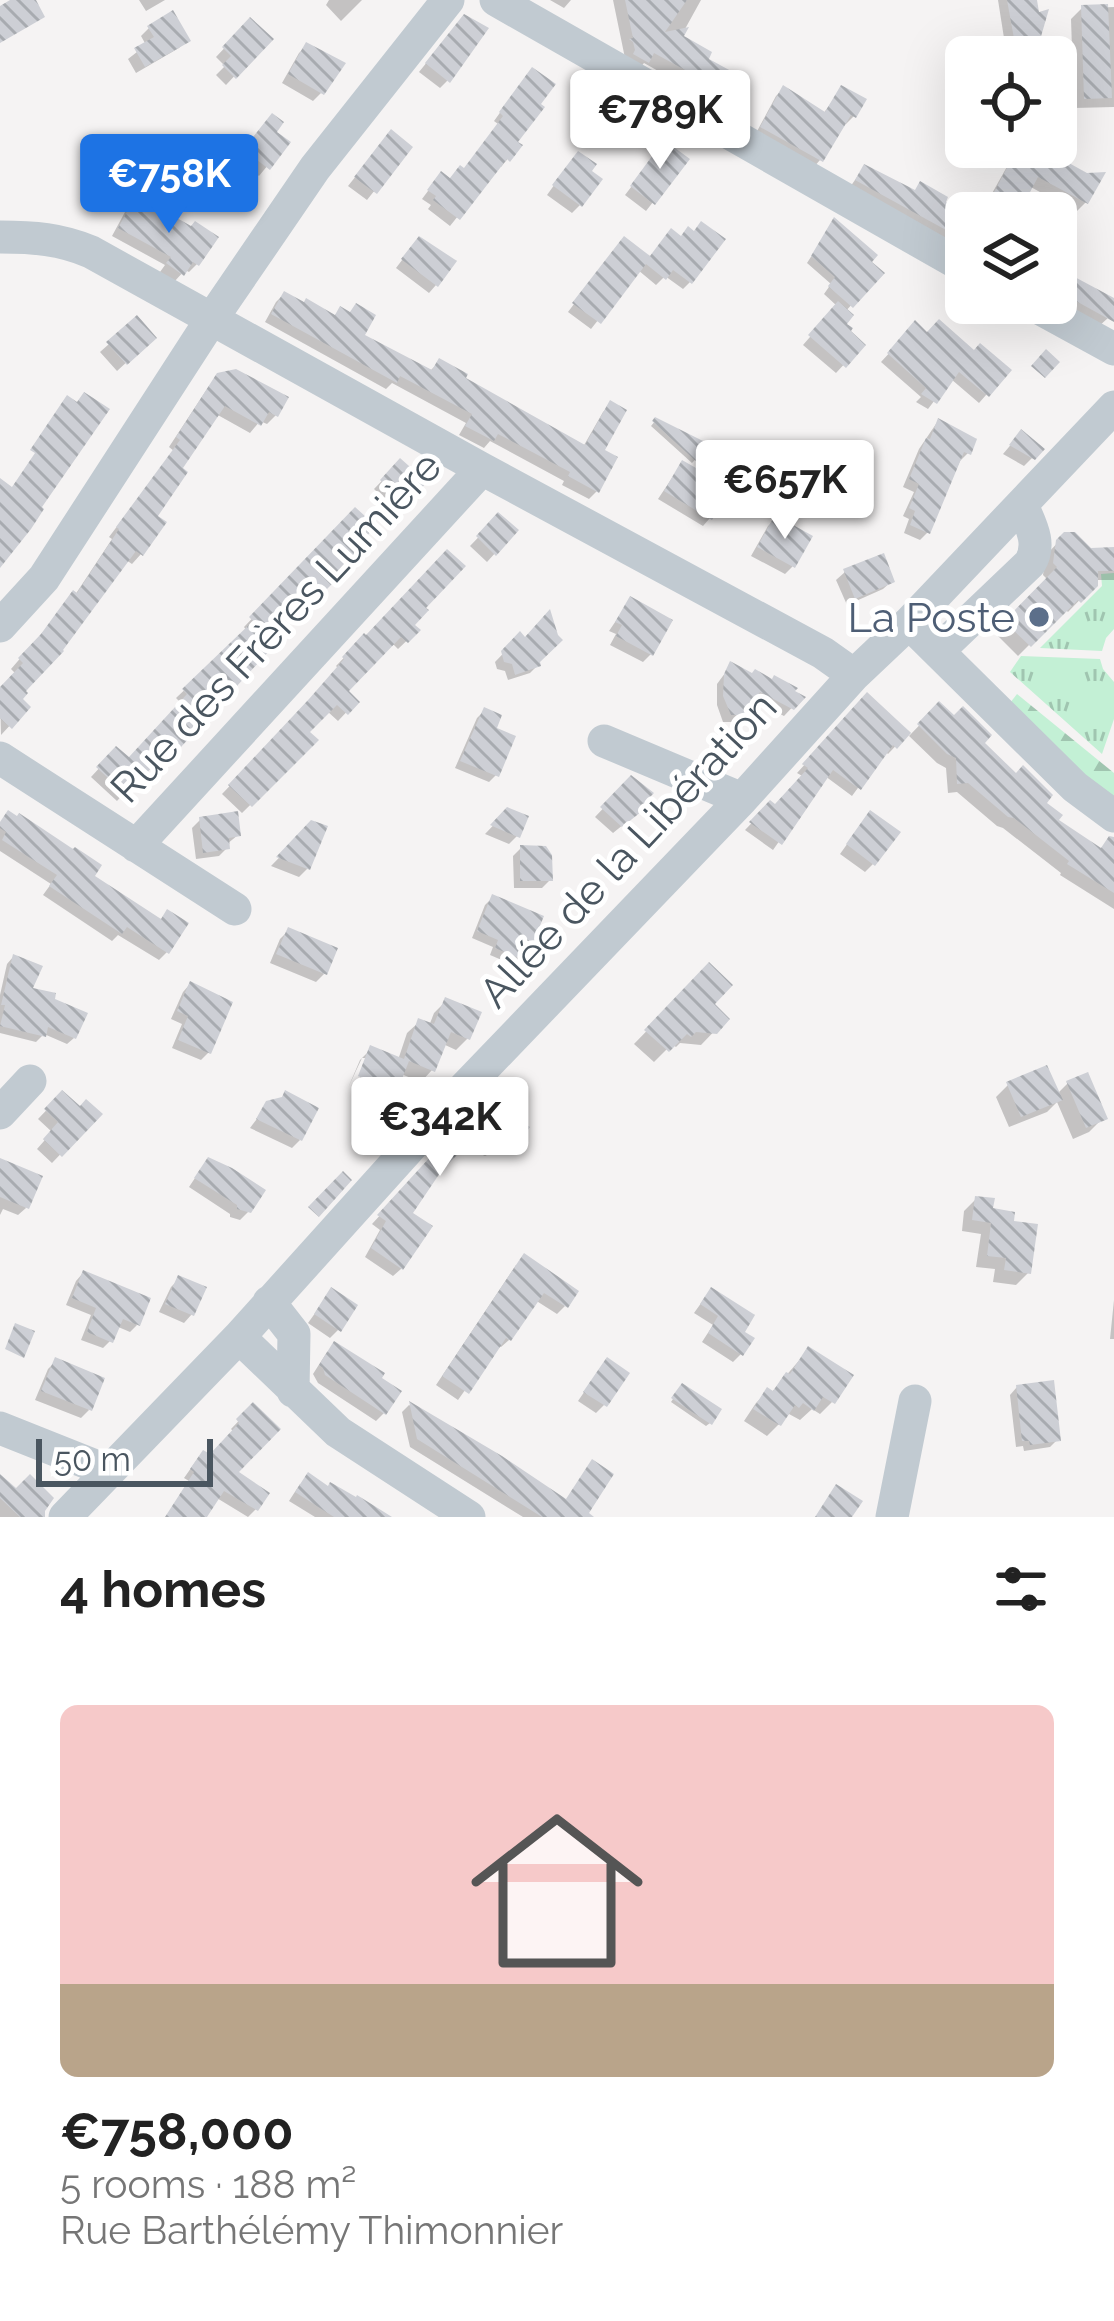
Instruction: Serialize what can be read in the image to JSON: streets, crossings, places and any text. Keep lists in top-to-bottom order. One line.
{"streets":{"street":["Rue des Frères Lumière","Allée de la Libération"]},"places":["La Poste"],"scale_bar":"50 m","page":{"price":["€789K","€758K","€657K","€342K"],"scale":"50 m","heading":"4 homes","list":[{"name":"€758,000","note":"5 rooms · 188 m² · Rue Barthélémy Thimonnier"}]}}
